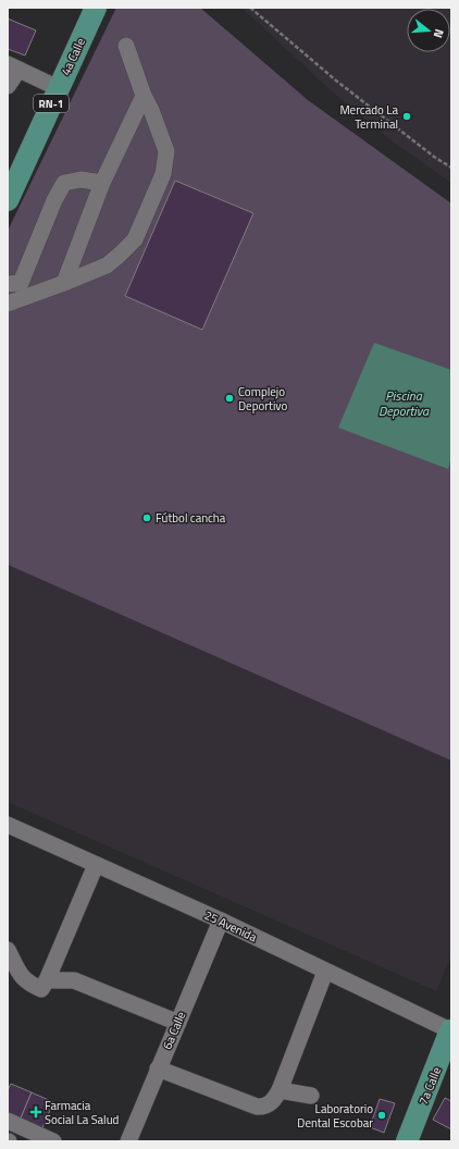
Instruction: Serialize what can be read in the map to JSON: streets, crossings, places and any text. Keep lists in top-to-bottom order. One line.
{"streets":{"main road":["4a Calle","RN-1","7a Calle"],"street":["25 Avenida","6a Calle"]},"crossings":[["25 Avenida","6a Calle"],["25 Avenida","7a Calle"]],"water":["Piscina Deportiva"],"places":{"other":["Mercado La Terminal","Complejo Deportivo","Fútbol cancha","Laboratorio Dental Escobar"],"health":["Farmacia Social La Salud"]},"north":"right"}
